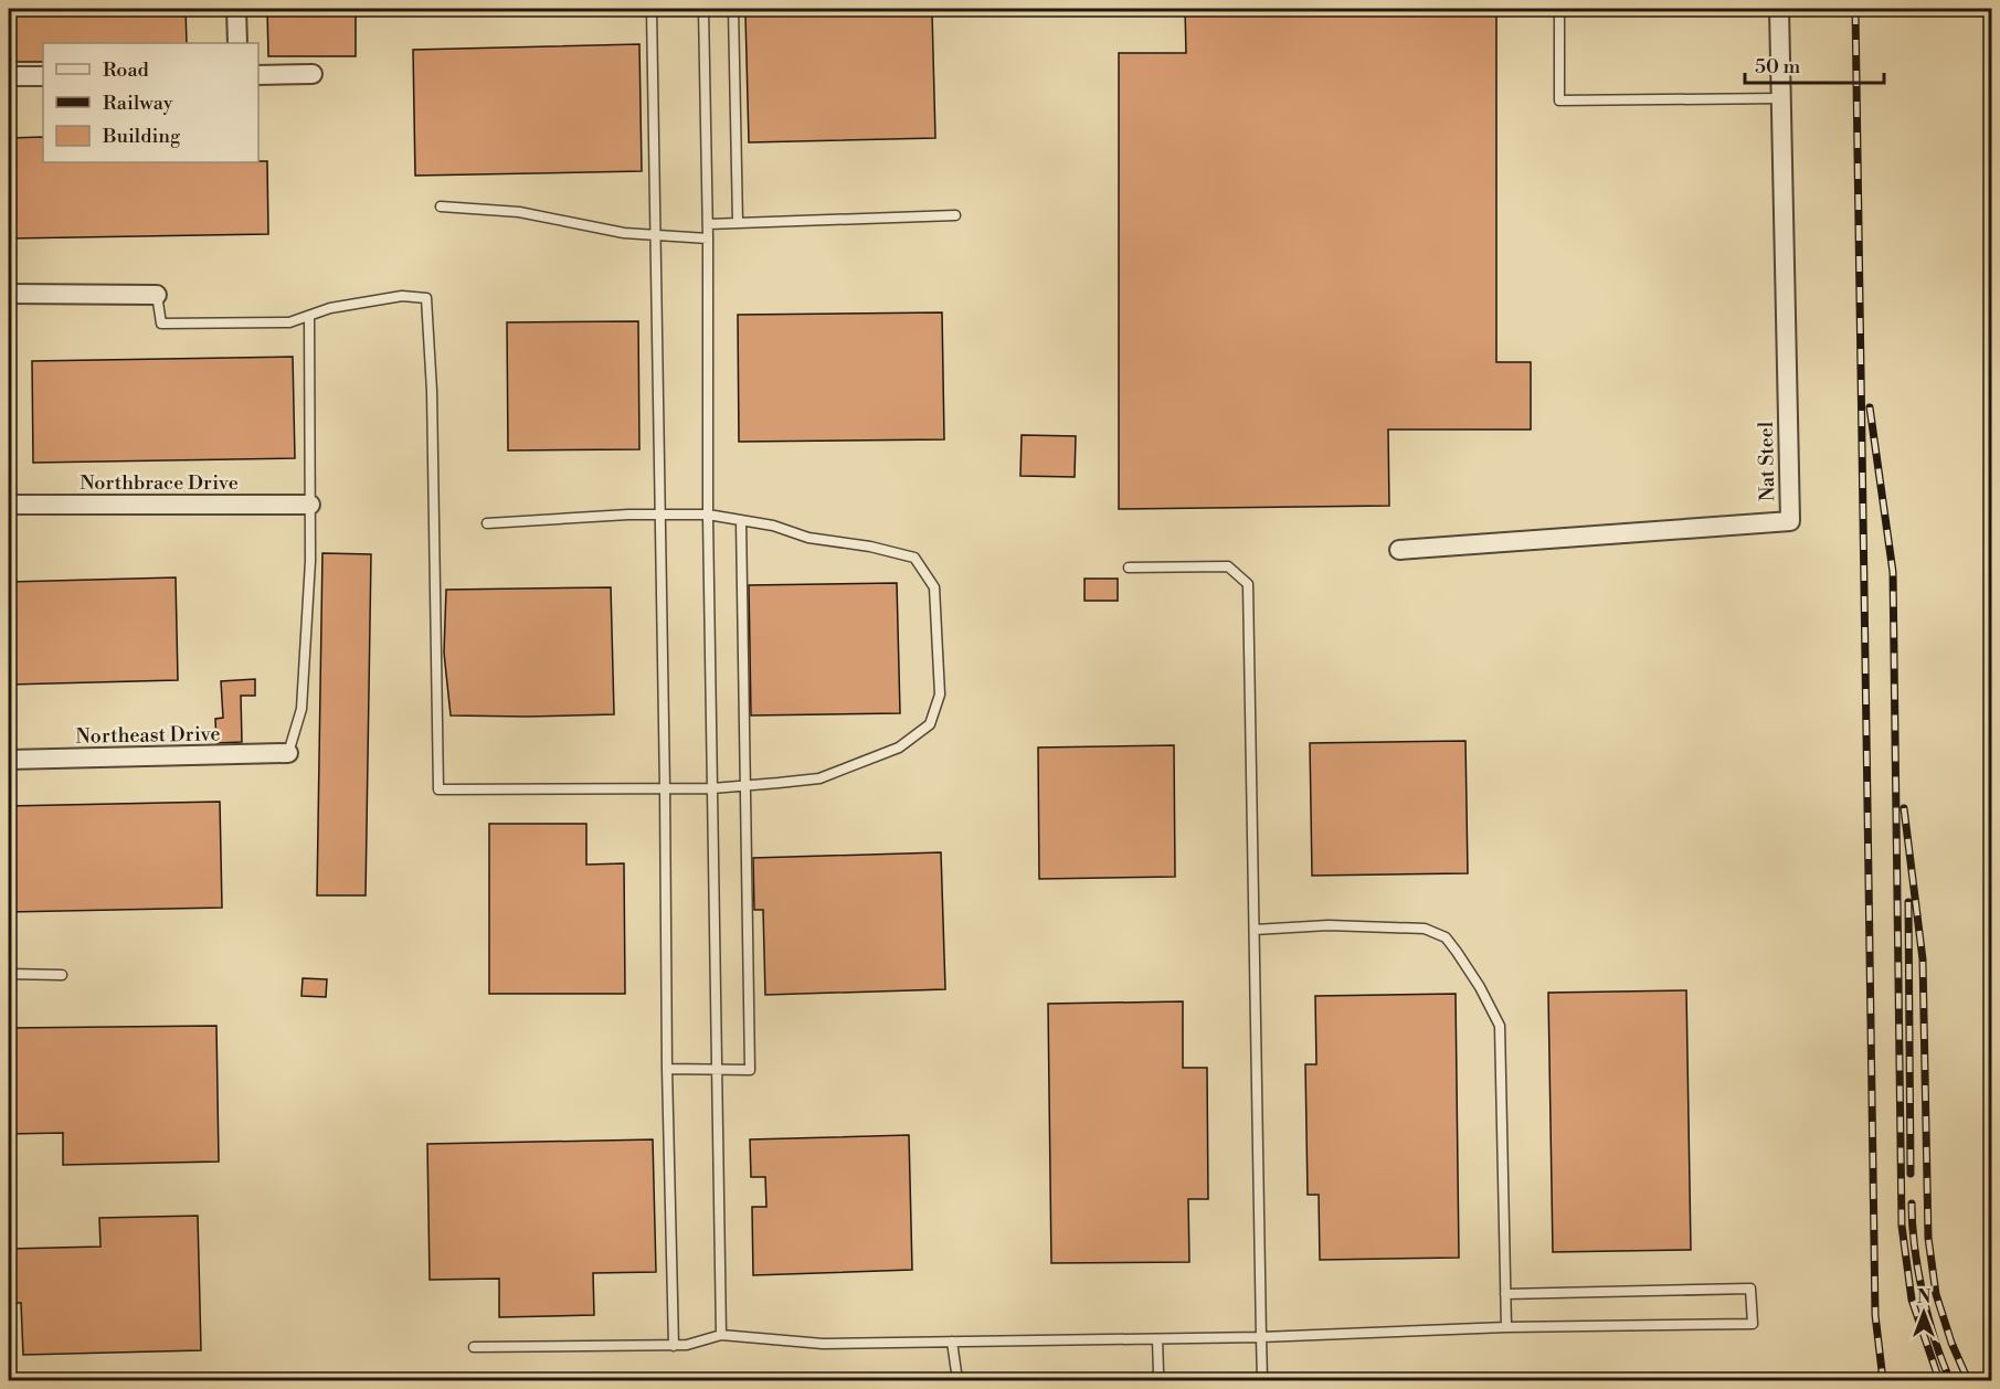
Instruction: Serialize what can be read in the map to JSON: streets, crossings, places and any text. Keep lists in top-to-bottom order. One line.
{"streets":{"street":["Nat Steel","Northbrace Drive","Northeast Drive"]},"legend":["Road","Railway","Building"],"scale_bar":"50 m","north":"top"}
